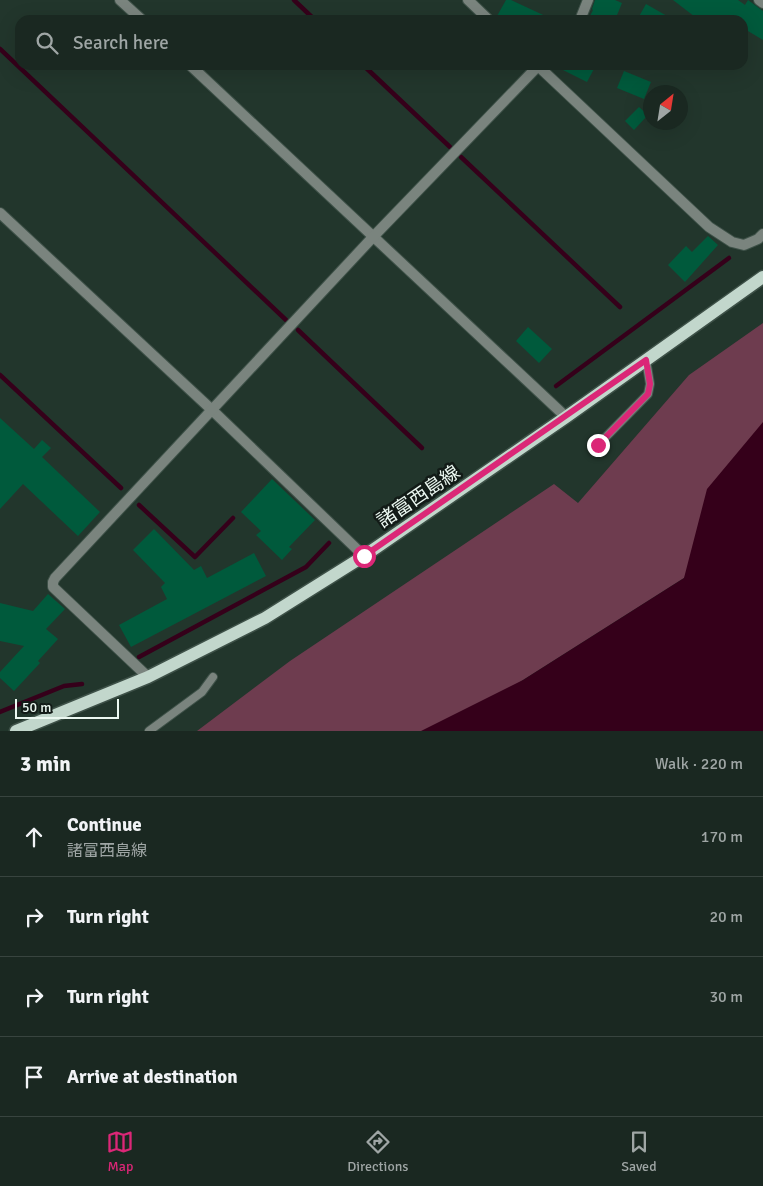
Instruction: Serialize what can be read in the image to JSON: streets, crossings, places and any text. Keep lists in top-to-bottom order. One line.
{"streets":{"main road":["諸富西島線"]},"scale_bar":"50 m","north":"top right","page":{"search":"Search here","scale":"50 m","heading":["3 min","Walk · 220 m"],"list":[["Continue","諸富西島線","170 m"],["Turn right","20 m"],["Turn right","30 m"],"Arrive at destination"],"nav":["Map","Directions","Saved"]}}
